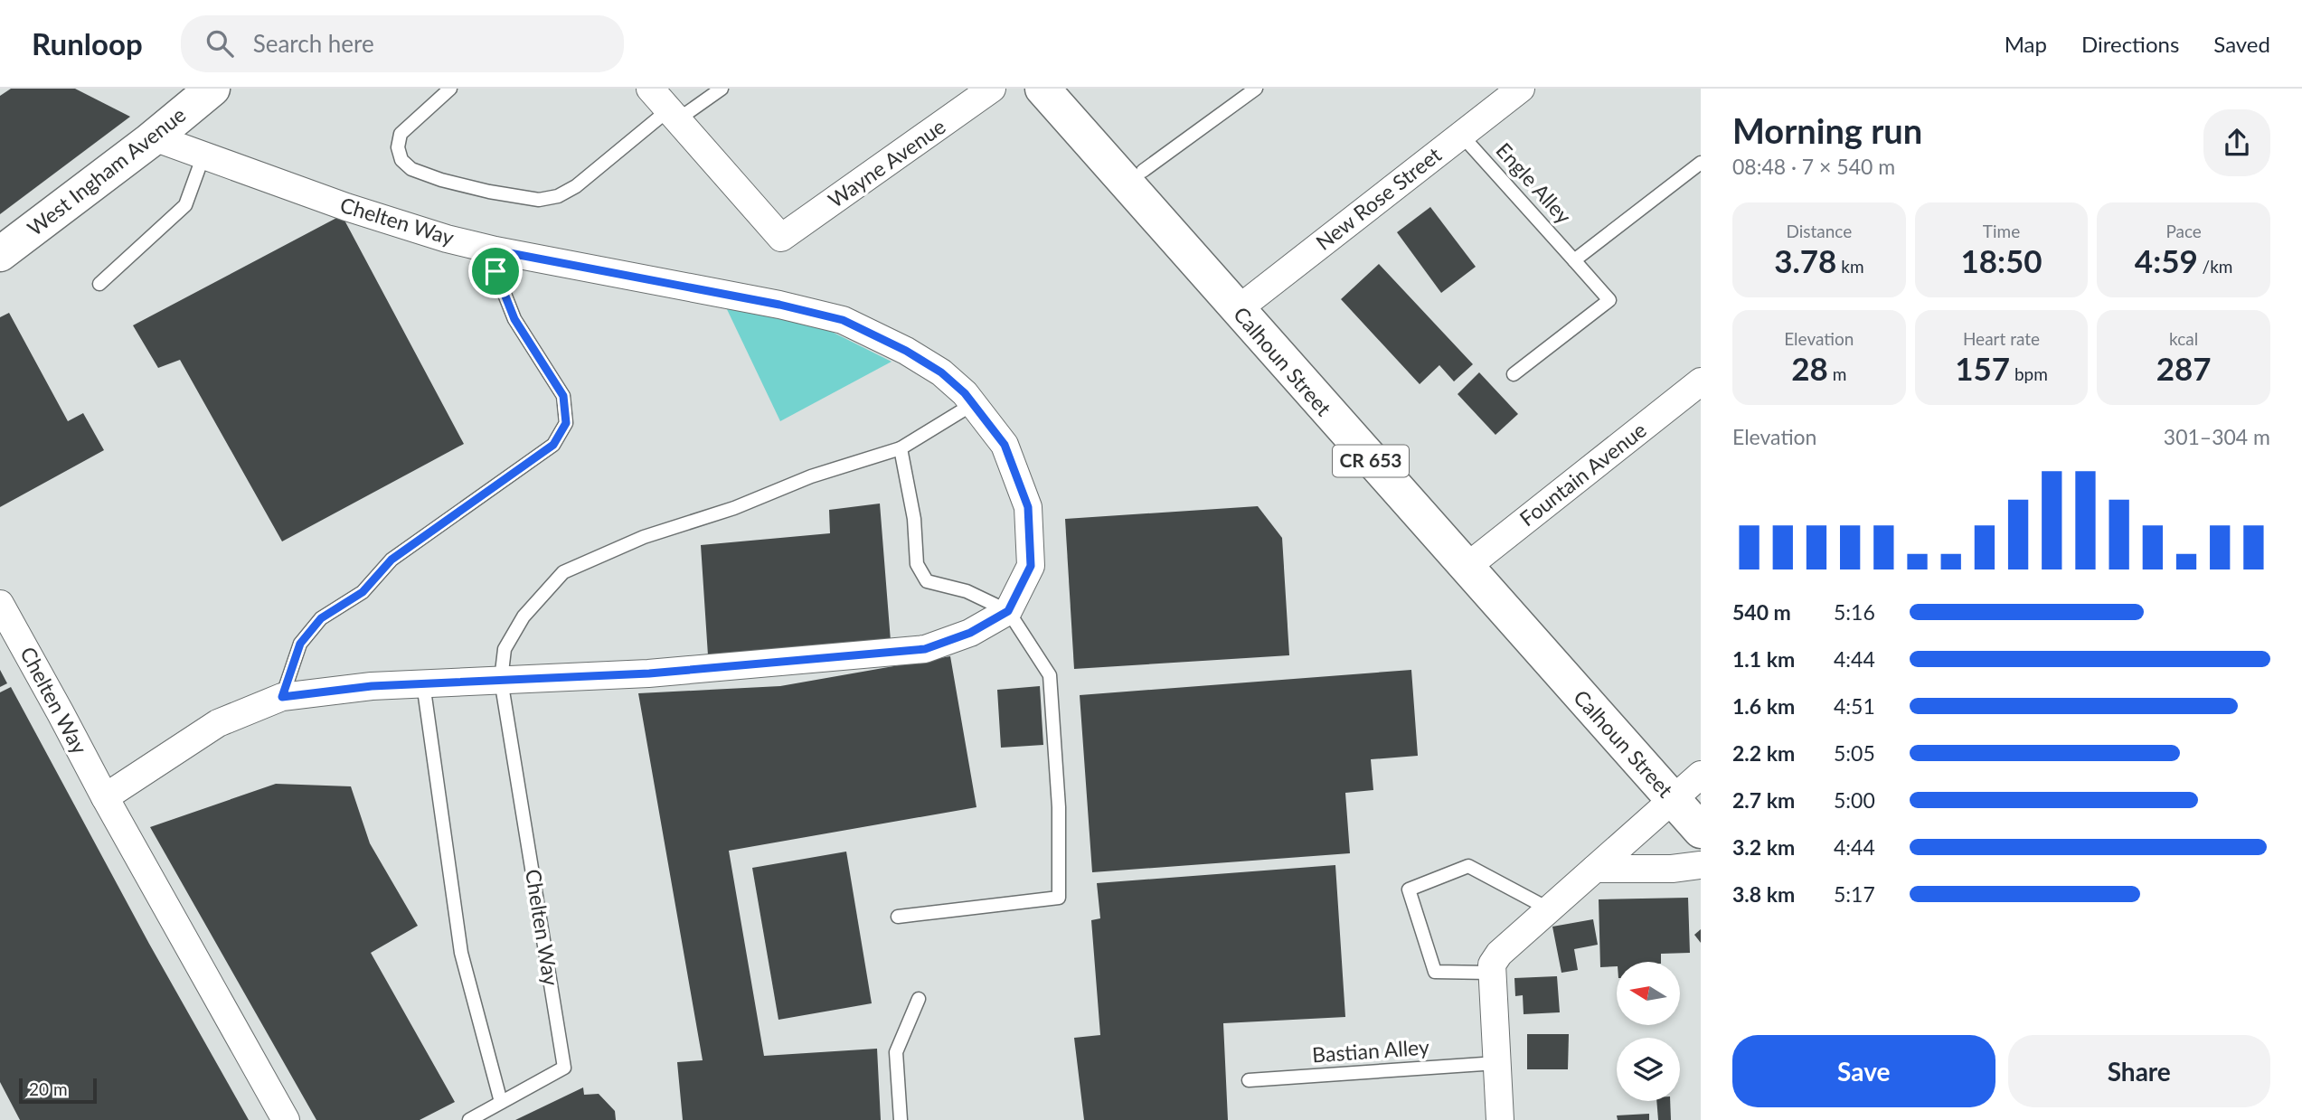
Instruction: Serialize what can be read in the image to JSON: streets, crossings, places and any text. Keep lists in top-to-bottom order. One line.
{"streets":{"main road":["West Ingham Avenue","Calhoun Street","CR 653"],"street":["Wayne Avenue","New Rose Street","Chelten Way","Fountain Avenue"],"lane":["Engle Alley","Bastian Alley"]},"crossings":[["West Ingham Avenue","Chelten Way"],["Engle Alley","New Rose Street"],["New Rose Street","Calhoun Street"],["Calhoun Street","Fountain Avenue"]],"scale_bar":"20 m","north":"left","page":{"header":"Runloop","search":"Search here","nav":["Map","Directions","Saved"],"heading":["Morning run","08:48 · 7 × 540 m"],"stats":[["Distance","3.78 km"],["Time","18:50"],["Pace","4:59 /km"],["Elevation","28 m"],["Heart rate","157 bpm"],["kcal","287"]],"chart":["Elevation","301–304 m"],"list":[{"name":"540 m","note":"5:16"},{"name":"1.1 km","note":"4:44"},{"name":"1.6 km","note":"4:51"},{"name":"2.2 km","note":"5:05"},{"name":"2.7 km","note":"5:00"},{"name":"3.2 km","note":"4:44"},{"name":"3.8 km","note":"5:17"}],"buttons":["Save","Share"],"scale":"20 m"}}
